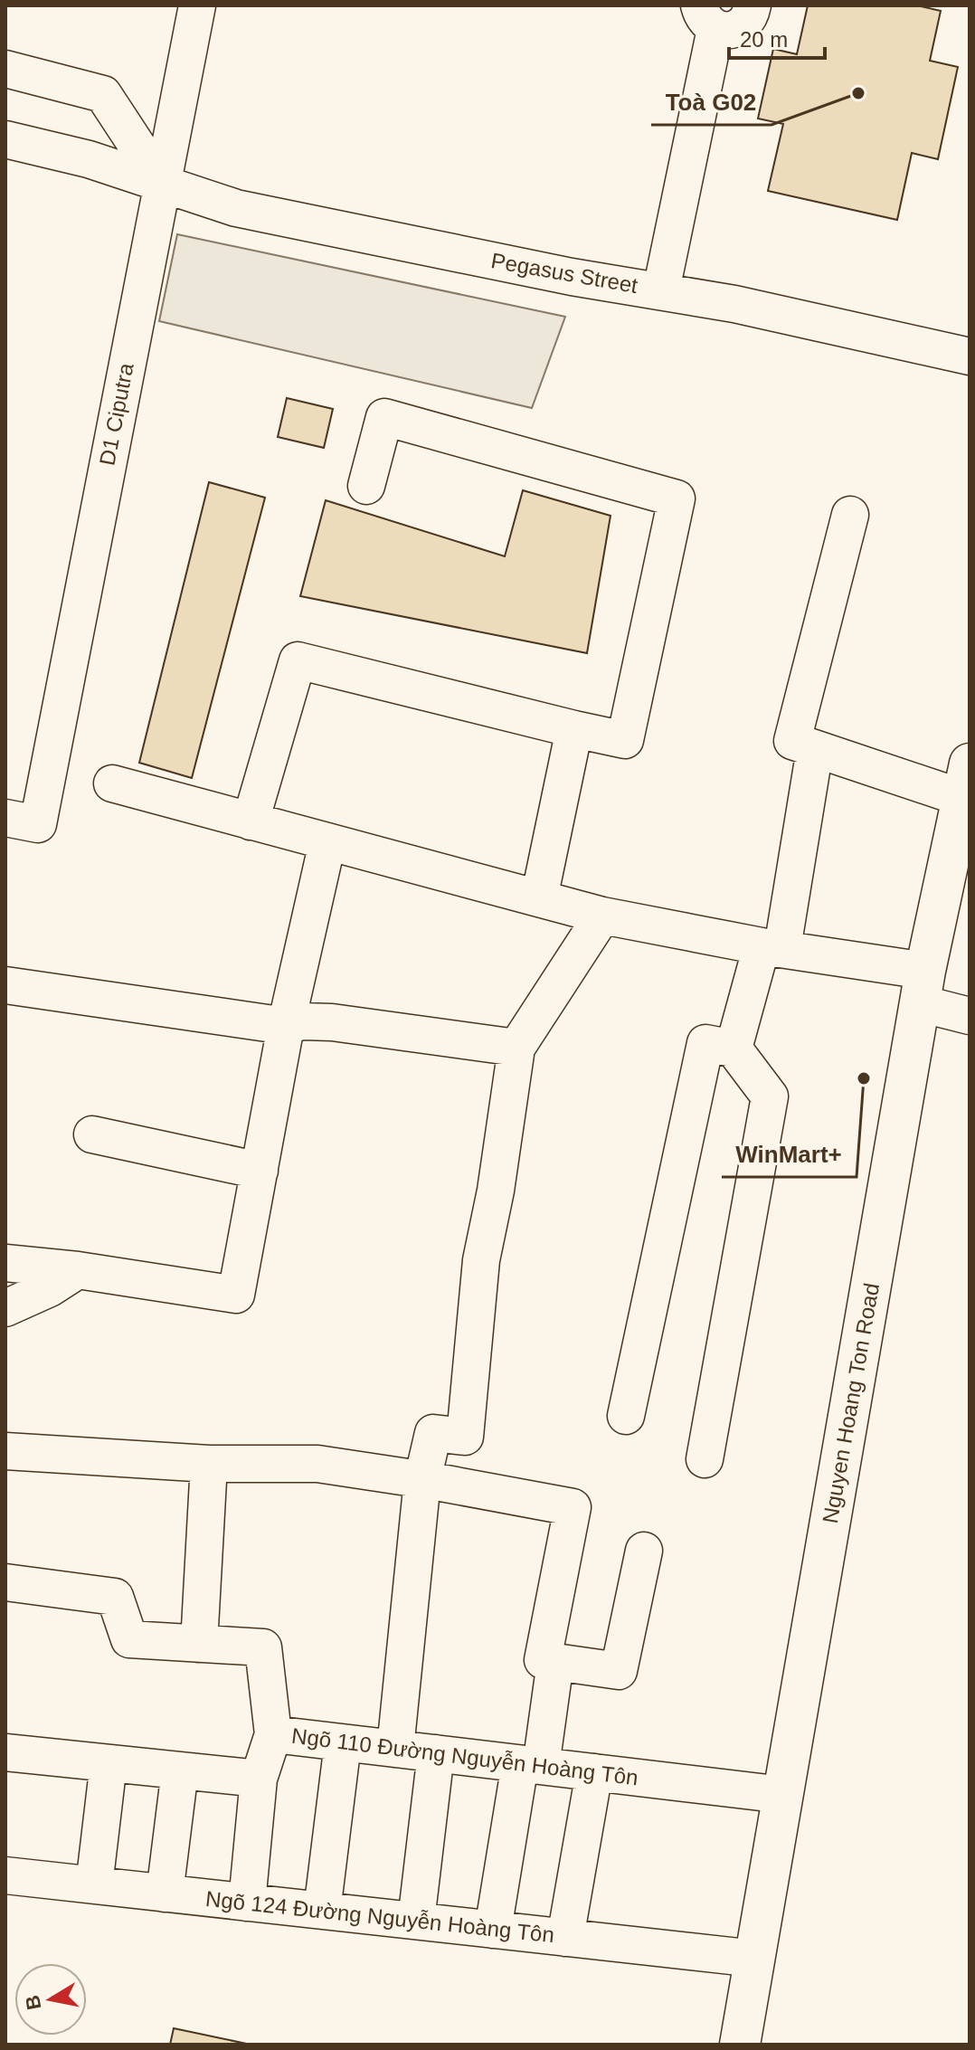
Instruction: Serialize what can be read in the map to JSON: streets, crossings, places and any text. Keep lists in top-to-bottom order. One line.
{"streets":{"main road":["Nguyen Hoang Ton Road"],"street":["Pegasus Street","D1 Ciputra","Ngõ 110 Đường Nguyễn Hoàng Tôn","Ngõ 124 Đường Nguyễn Hoàng Tôn"]},"crossings":[["Pegasus Street","D1 Ciputra"],["Nguyen Hoang Ton Road","Ngõ 110 Đường Nguyễn Hoàng Tôn"],["Nguyen Hoang Ton Road","Ngõ 124 Đường Nguyễn Hoàng Tôn"],["Ngõ 110 Đường Nguyễn Hoàng Tôn","Ngõ 124 Đường Nguyễn Hoàng Tôn"]],"places":["Toà G02","WinMart+"],"scale_bar":"20 m","north":"left"}
